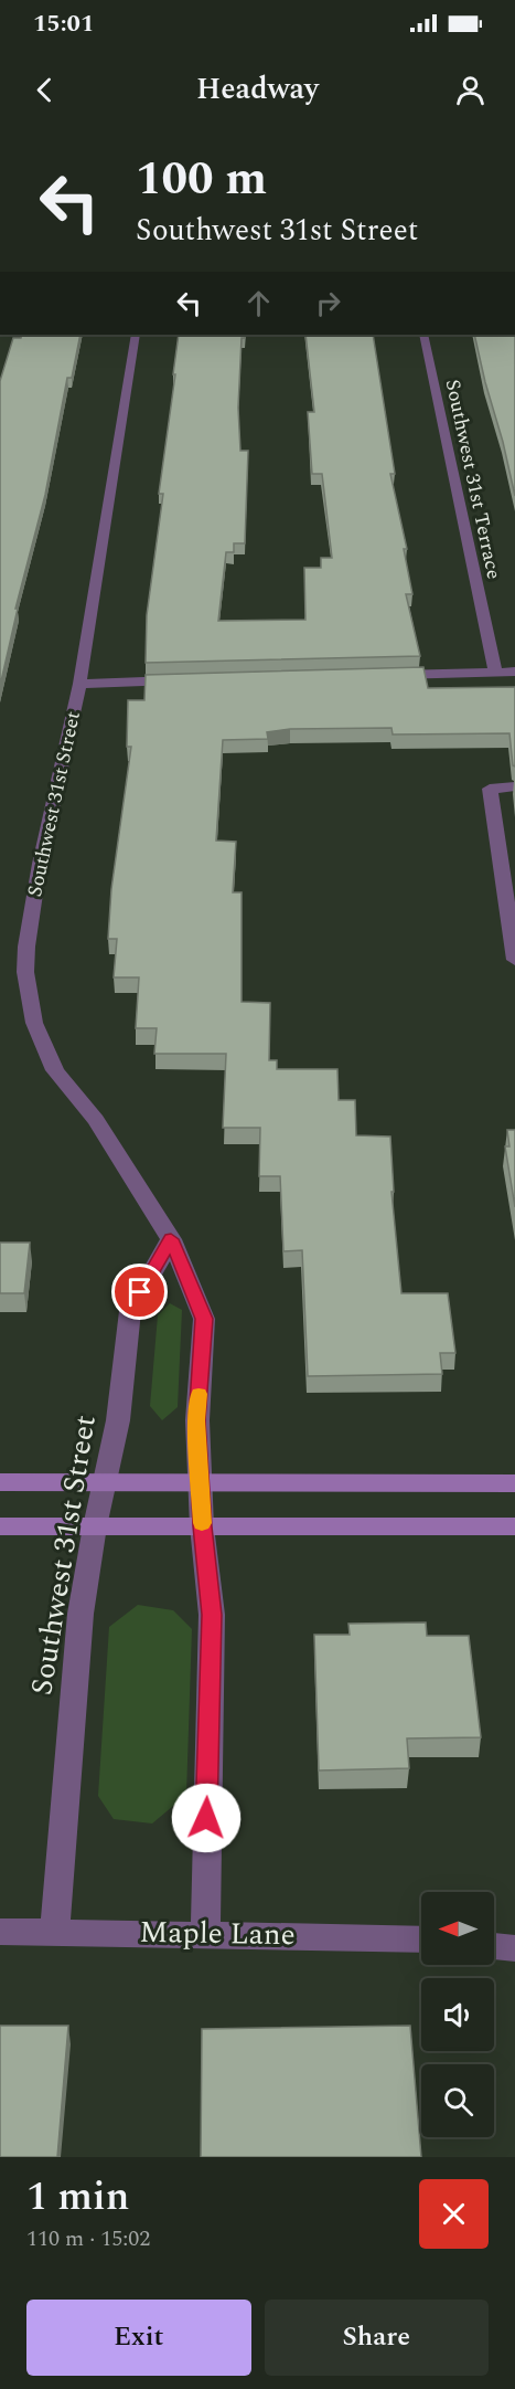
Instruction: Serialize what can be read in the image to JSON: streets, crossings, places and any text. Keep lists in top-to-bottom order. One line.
{"streets":{"street":["Southwest 31st Terrace","Southwest 31st Street","Maple Lane"]},"crossings":[["Southwest 31st Street","Maple Lane"]],"north":"left","page":{"status":"15:01","header":"Headway","turn":["100 m","Southwest 31st Street"],"heading":["1 min","110 m · 15:02"],"buttons":["Exit","Share"]}}
